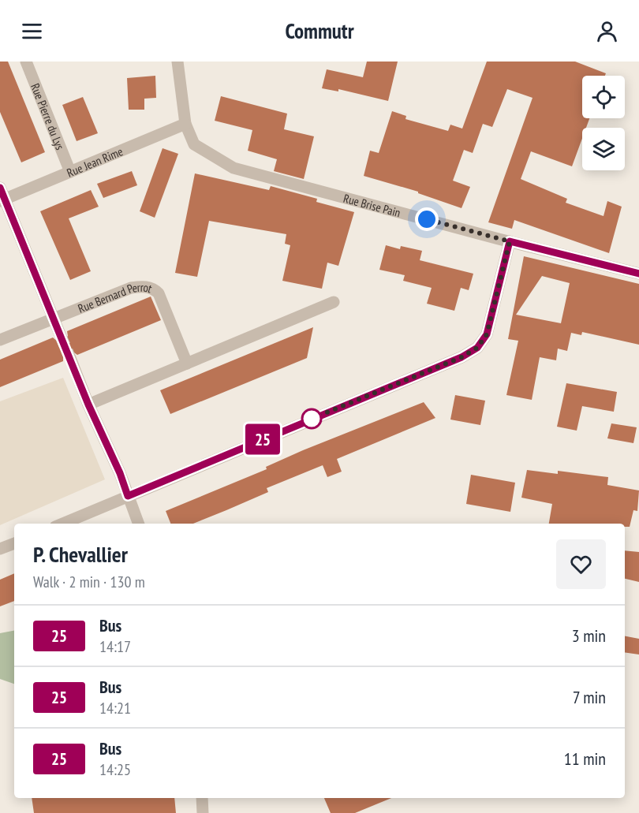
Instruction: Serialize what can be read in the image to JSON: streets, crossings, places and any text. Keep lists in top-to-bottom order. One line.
{"streets":{"street":["Rue Pierre du Lys","Rue Jean Rime","Rue Brise Pain","Rue Bernard Perrot"]},"crossings":[["Rue Pierre du Lys","Rue Jean Rime"],["Rue Jean Rime","Rue Brise Pain"]],"lines":["bus line 25"],"page":{"header":"Commutr","on_map":"25","heading":["P. Chevallier","Walk · 2 min · 130 m"],"list":[{"mark":"25","name":"Bus","note":"14:17","value":"3 min"},{"mark":"25","name":"Bus","note":"14:21","value":"7 min"},{"mark":"25","name":"Bus","note":"14:25","value":"11 min"}]}}
